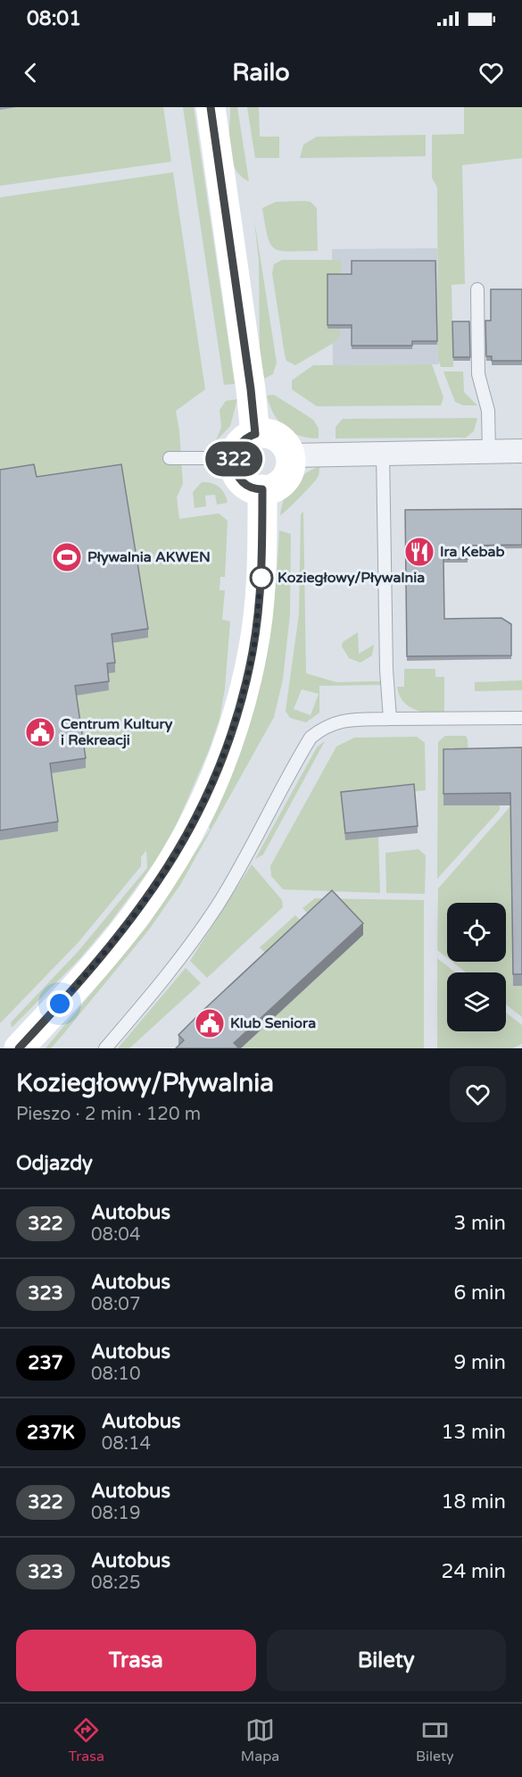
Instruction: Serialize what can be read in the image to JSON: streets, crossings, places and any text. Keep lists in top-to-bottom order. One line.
{"places":{"restaurant":["Ira Kebab"],"sports":["Pływalnia AKWEN"],"other":["Koziegłowy/Pływalnia"],"public building":["Centrum Kultury i Rekreacji","Klub Seniora"]},"lines":["bus line 322"],"page":{"status":"08:01","header":"Railo","on_map":"322","heading":[["Koziegłowy/Pływalnia","Pieszo · 2 min · 120 m"],"Odjazdy"],"list":[{"mark":"322","name":"Autobus","note":"08:04","value":"3 min"},{"mark":"323","name":"Autobus","note":"08:07","value":"6 min"},{"mark":"237","name":"Autobus","note":"08:10","value":"9 min"},{"mark":"237K","name":"Autobus","note":"08:14","value":"13 min"},{"mark":"322","name":"Autobus","note":"08:19","value":"18 min"},{"mark":"323","name":"Autobus","note":"08:25","value":"24 min"}],"buttons":["Trasa","Bilety"],"tabs":["Trasa","Mapa","Bilety"]}}
